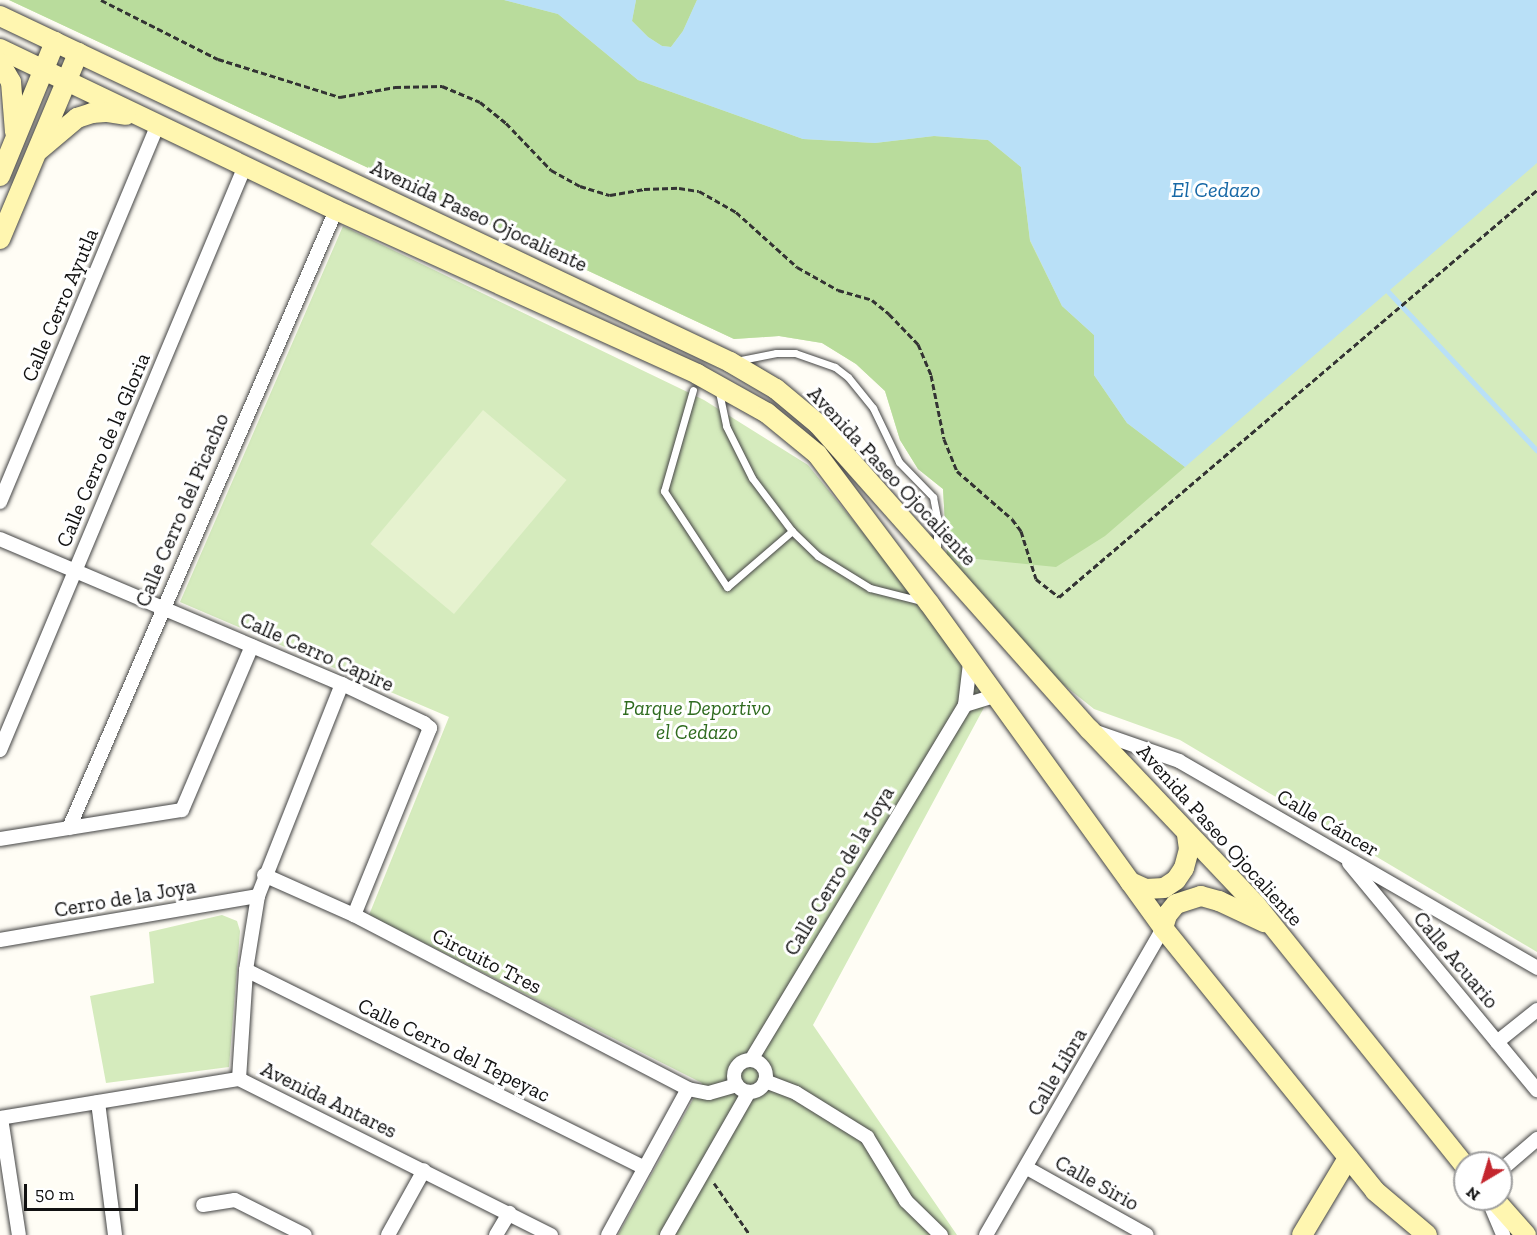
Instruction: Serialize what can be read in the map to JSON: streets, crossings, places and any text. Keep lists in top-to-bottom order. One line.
{"streets":{"main road":["Avenida Paseo Ojocaliente"],"street":["Calle Cerro Ayutla","Calle Cerro de la Gloria","Calle Cerro del Picacho","Calle Cerro Capire","Calle Cáncer","Calle Cerro de la Joya","Cerro de la Joya","Calle Acuario","Circuito Tres","Calle Cerro del Tepeyac","Calle Libra","Avenida Antares","Calle Sirio"]},"crossings":[["Avenida Paseo Ojocaliente","Calle Cerro Ayutla"],["Avenida Paseo Ojocaliente","Calle Cerro de la Gloria"],["Avenida Paseo Ojocaliente","Calle Cerro del Picacho"],["Avenida Paseo Ojocaliente","Calle Cáncer"],["Avenida Paseo Ojocaliente","Calle Libra"],["Calle Cerro de la Gloria","Calle Cerro Capire"],["Calle Cerro del Picacho","Calle Cerro Capire"],["Calle Cerro Capire","Circuito Tres"],["Calle Cáncer","Calle Acuario"],["Calle Libra","Calle Sirio"]],"water":["El Cedazo"],"parks":["Parque Deportivo el Cedazo"],"scale_bar":"50 m","north":"bottom left"}
